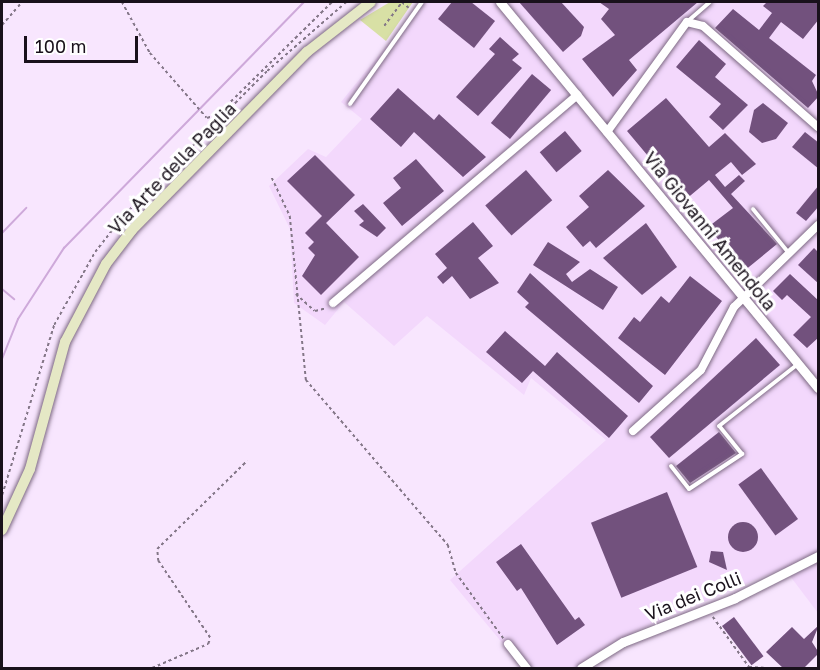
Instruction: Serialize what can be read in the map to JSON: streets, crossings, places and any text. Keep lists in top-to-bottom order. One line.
{"streets":{"main road":["Via Arte della Paglia"],"street":["Via Giovanni Amendola","Via dei Colli"]},"scale_bar":"100 m"}
